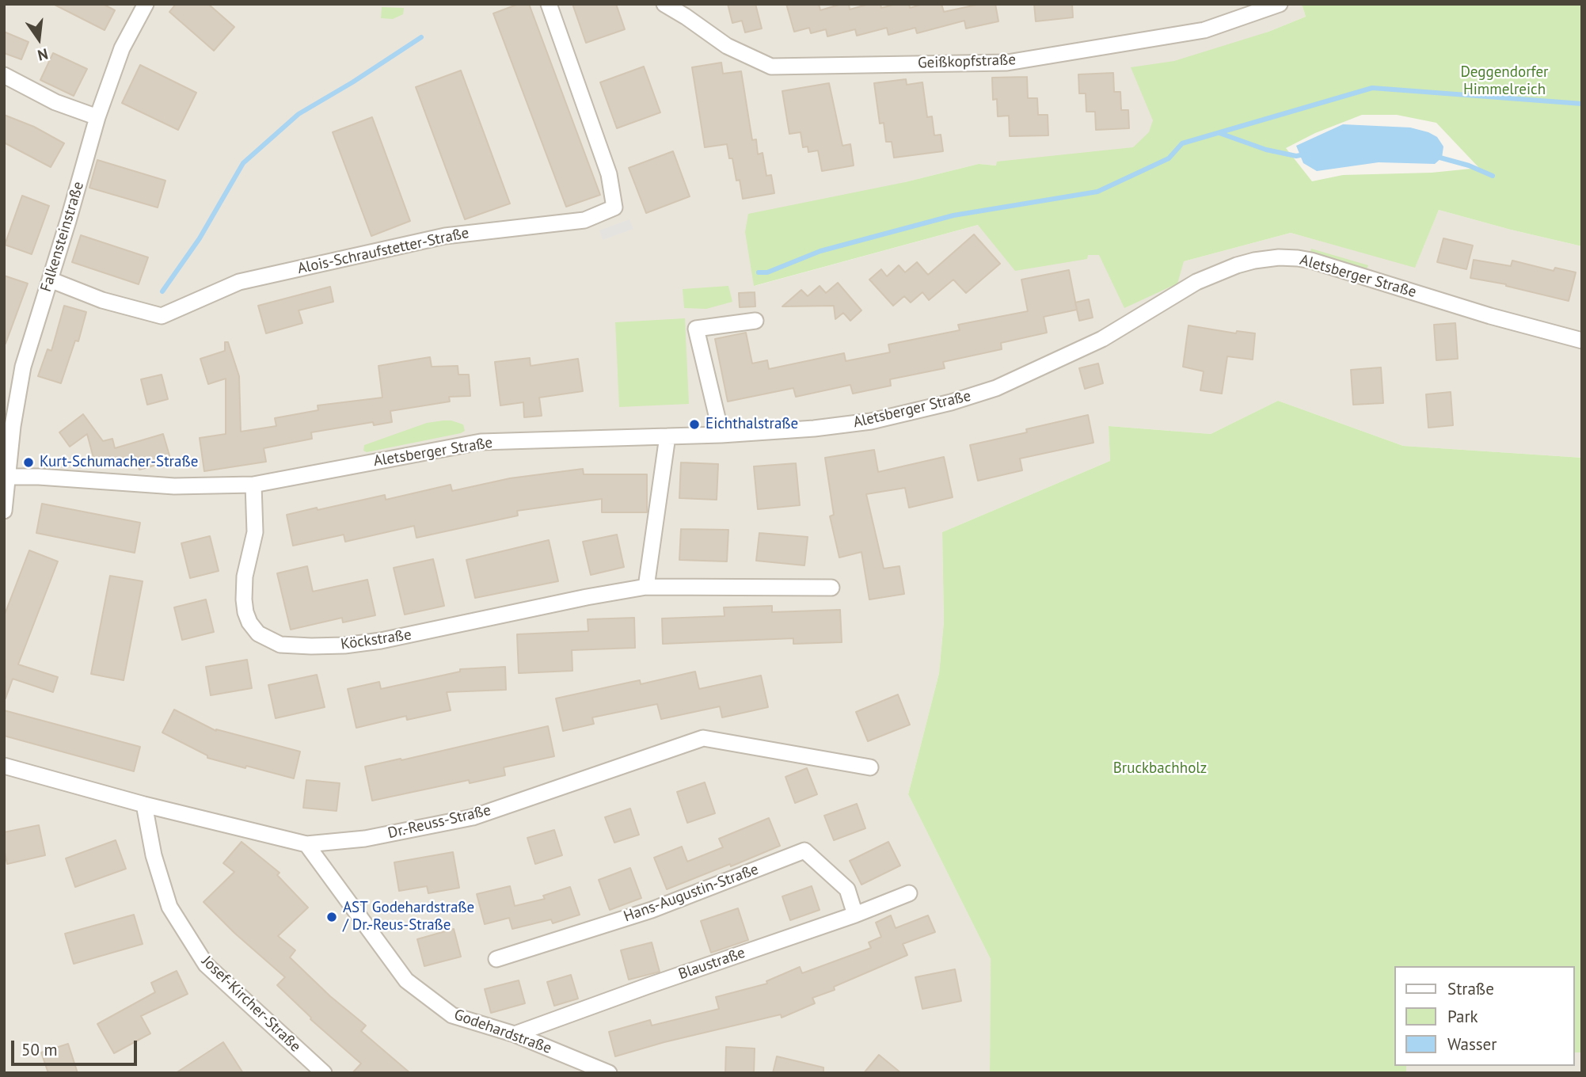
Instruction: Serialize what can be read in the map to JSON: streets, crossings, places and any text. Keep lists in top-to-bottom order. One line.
{"streets":{"street":["Geißkopfstraße","Falkensteinstraße","Alois-Schraufstetter-Straße","Aletsberger Straße","Köckstraße","Dr.-Reuss-Straße","Hans-Augustin-Straße","Blaustraße","Josef-Kircher-Straße","Godehardstraße"]},"crossings":[["Falkensteinstraße","Alois-Schraufstetter-Straße"],["Falkensteinstraße","Aletsberger Straße"],["Aletsberger Straße","Köckstraße"],["Dr.-Reuss-Straße","Josef-Kircher-Straße"],["Dr.-Reuss-Straße","Godehardstraße"],["Hans-Augustin-Straße","Blaustraße"],["Blaustraße","Godehardstraße"]],"parks":["Deggendorfer Himmelreich","Bruckbachholz"],"places":["Eichthalstraße","Kurt-Schumacher-Straße","AST Godehardstraße / Dr.-Reus-Straße"],"legend":["Straße","Park","Wasser"],"scale_bar":"50 m","north":"bottom"}
